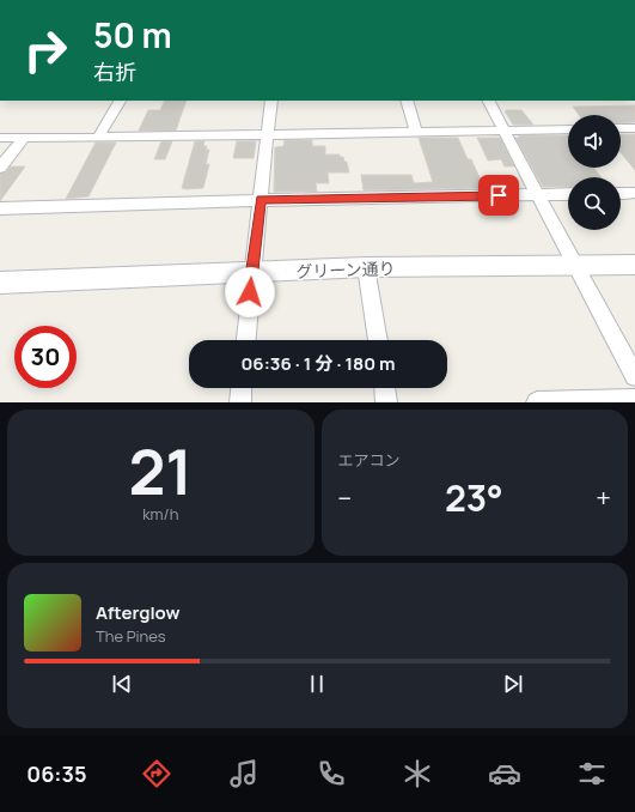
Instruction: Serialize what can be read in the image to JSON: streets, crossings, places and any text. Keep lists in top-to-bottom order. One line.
{"streets":{"street":["グリーン通り"]},"page":{"turn":["50 m","右折"],"limit":"30","trip":"06:36 · 1 分 · 180 m","tile":[["21","km/h"],"エアコン"],"heat":["−","23°","+"],"song":["Afterglow","The Pines"],"tabs":"06:35"}}
